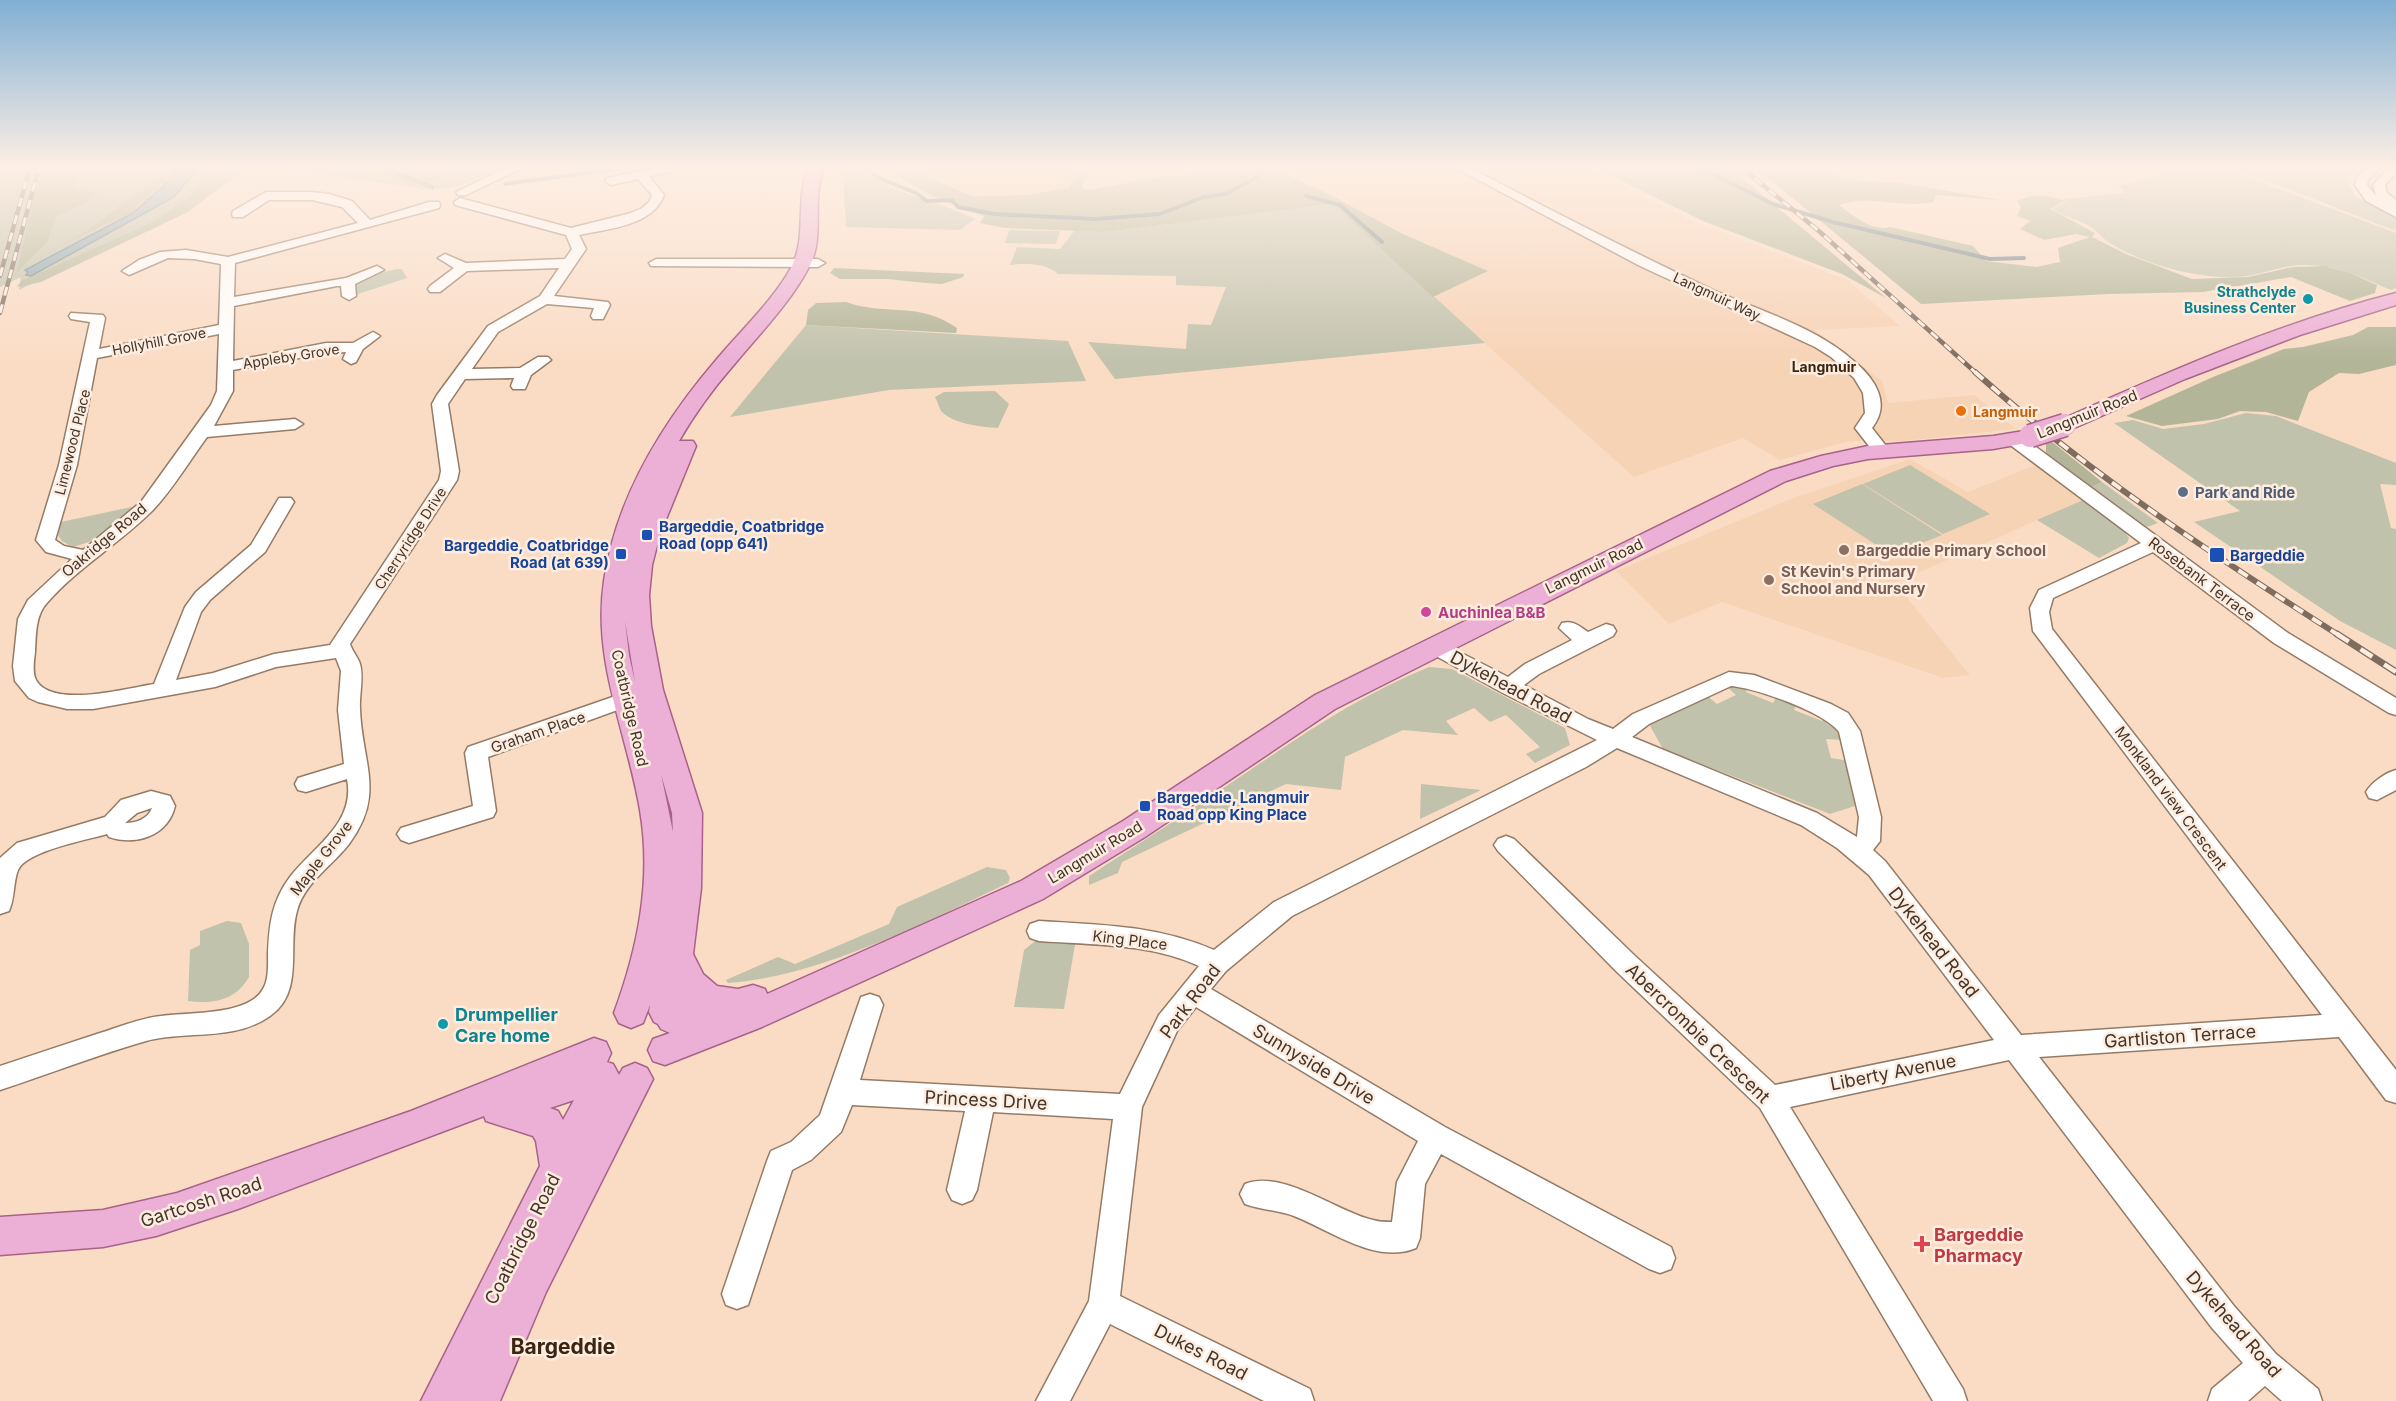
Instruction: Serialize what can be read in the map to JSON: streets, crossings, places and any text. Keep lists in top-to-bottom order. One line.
{"streets":{"main road":["Langmuir Road","Coatbridge Road","Gartcosh Road"],"street":["Langmuir Way","Hollyhill Grove","Appleby Grove","Limewood Place","Cherryridge Drive","Oakridge Road","Rosebank Terrace","Dykehead Road","Graham Place","Monkland view Crescent","Maple Grove","King Place","Park Road","Abercrombie Crescent","Gartliston Terrace","Sunnyside Drive","Liberty Avenue","Princess Drive","Dukes Road"]},"crossings":[["Langmuir Way","Langmuir Road"],["Hollyhill Grove","Limewood Place"],["Hollyhill Grove","Oakridge Road"],["Appleby Grove","Oakridge Road"],["Langmuir Road","Rosebank Terrace"],["Langmuir Road","Dykehead Road"],["Langmuir Road","Coatbridge Road"],["Langmuir Road","Gartcosh Road"],["Limewood Place","Oakridge Road"],["Cherryridge Drive","Oakridge Road"],["Cherryridge Drive","Maple Grove"],["Oakridge Road","Maple Grove"],["Rosebank Terrace","Monkland view Crescent"],["Dykehead Road","Park Road"],["Dykehead Road","Gartliston Terrace"],["Dykehead Road","Liberty Avenue"],["Coatbridge Road","Graham Place"],["Coatbridge Road","Gartcosh Road"],["Monkland view Crescent","Gartliston Terrace"],["King Place","Park Road"],["Park Road","Sunnyside Drive"],["Park Road","Princess Drive"],["Park Road","Dukes Road"],["Abercrombie Crescent","Liberty Avenue"],["Gartliston Terrace","Liberty Avenue"]],"districts":["Langmuir","Bargeddie"],"places":{"other":["Strathclyde Business Center","Langmuir","Park and Ride","Bargeddie Primary School","St Kevin's Primary School and Nursery","Auchinlea B&B","Drumpellier Care home"],"transit":["Bargeddie, Coatbridge Road (opp 641)","Bargeddie, Coatbridge Road (at 639)","Bargeddie","Bargeddie, Langmuir Road opp King Place"],"health":["Bargeddie Pharmacy"]}}
